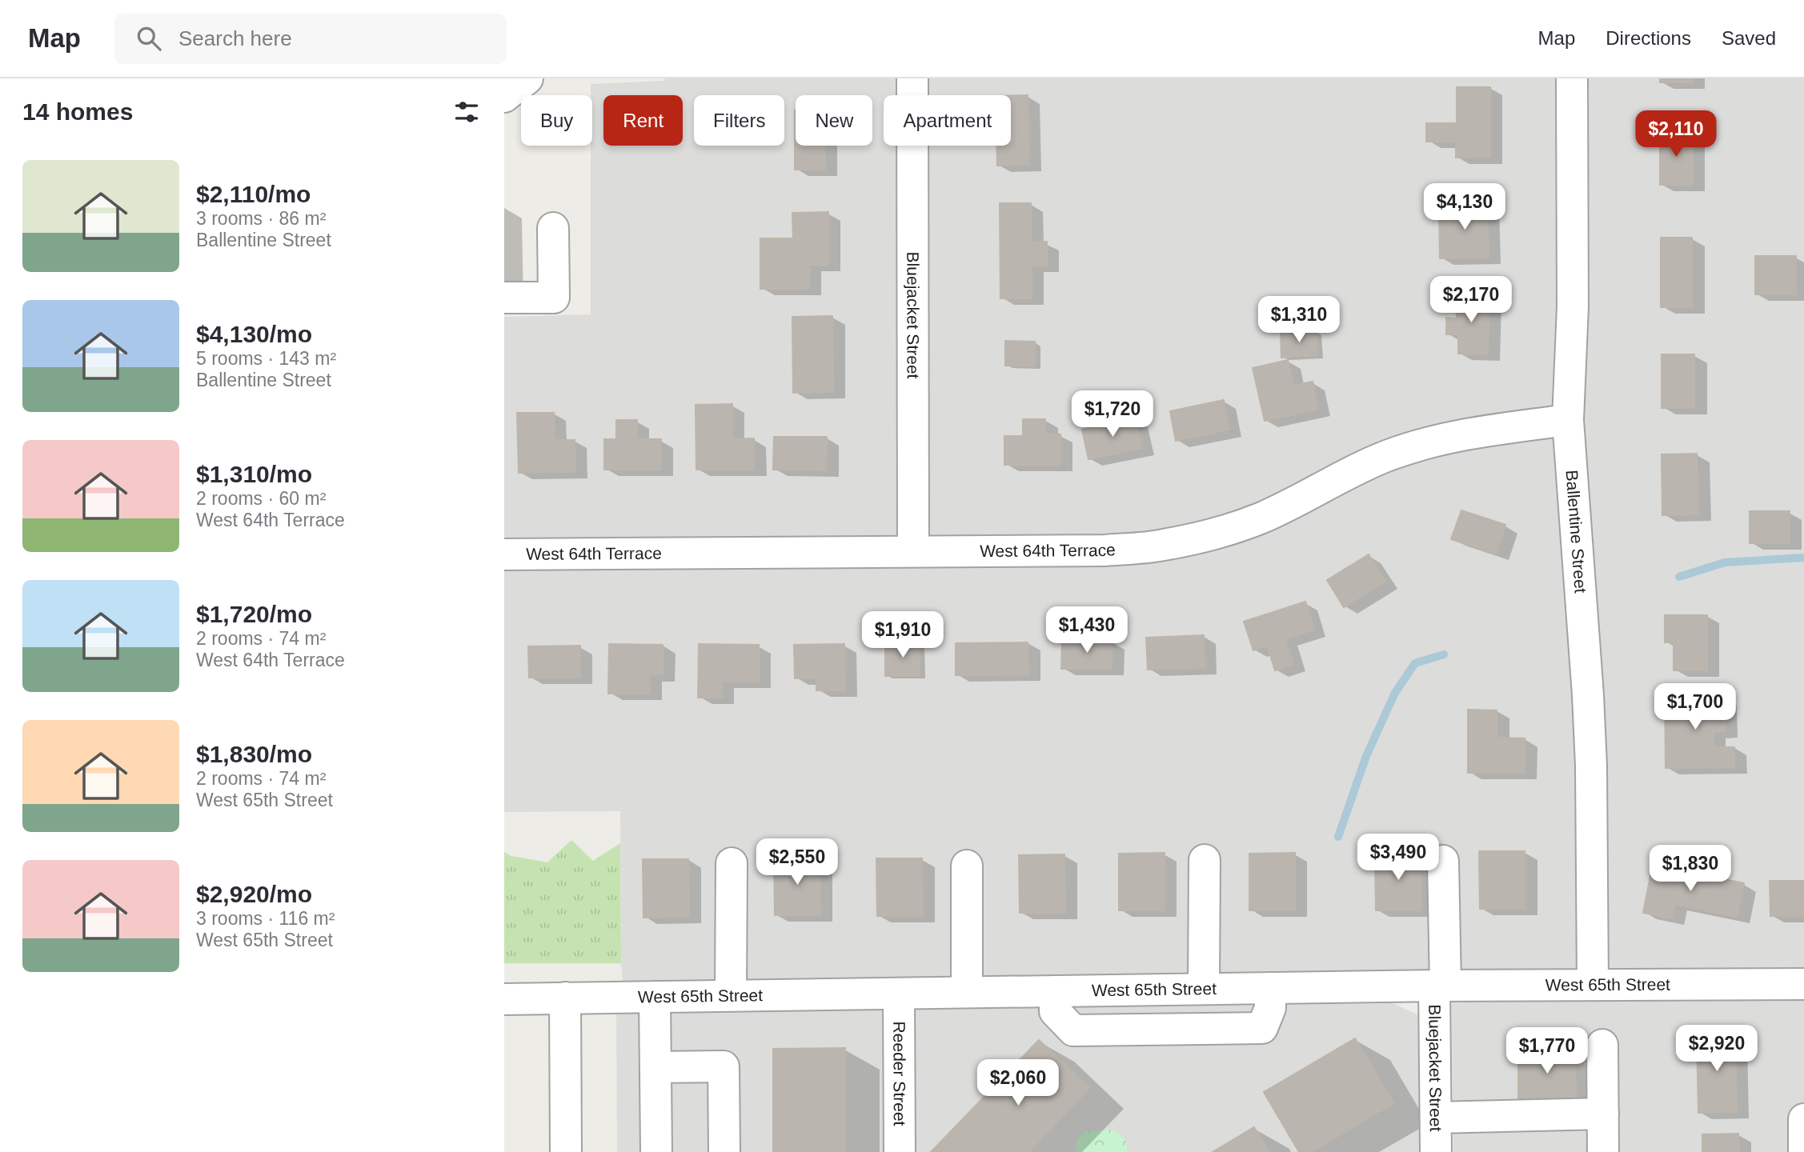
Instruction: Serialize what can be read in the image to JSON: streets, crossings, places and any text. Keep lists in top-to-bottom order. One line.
{"streets":{"street":["Bluejacket Street","Ballentine Street","West 64th Terrace","West 65th Street","Reeder Street"]},"crossings":[["Bluejacket Street","West 64th Terrace"],["Bluejacket Street","West 65th Street"],["Ballentine Street","West 64th Terrace"],["Ballentine Street","West 65th Street"],["West 65th Street","Reeder Street"]],"page":{"header":"Map","search":"Search here","nav":["Map","Directions","Saved"],"heading":"14 homes","chip":["Buy","Rent","Filters","New","Apartment"],"price":["$2,110","$4,130","$2,170","$1,310","$1,720","$1,430","$1,910","$1,700","$3,490","$2,550","$1,830","$2,920","$1,770","$2,060"],"list":[{"name":"$2,110/mo","note":"3 rooms · 86 m² · Ballentine Street"},{"name":"$4,130/mo","note":"5 rooms · 143 m² · Ballentine Street"},{"name":"$1,310/mo","note":"2 rooms · 60 m² · West 64th Terrace"},{"name":"$1,720/mo","note":"2 rooms · 74 m² · West 64th Terrace"},{"name":"$1,830/mo","note":"2 rooms · 74 m² · West 65th Street"},{"name":"$2,920/mo","note":"3 rooms · 116 m² · West 65th Street"}]}}
